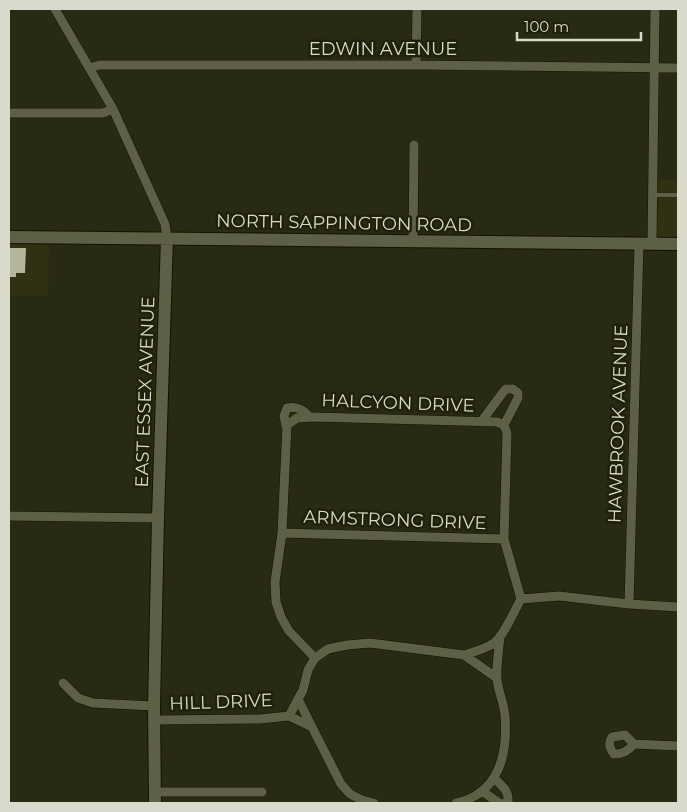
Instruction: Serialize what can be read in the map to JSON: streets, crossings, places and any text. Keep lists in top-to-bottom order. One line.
{"streets":{"street":["EDWIN AVENUE","NORTH SAPPINGTON ROAD","EAST ESSEX AVENUE","HALCYON DRIVE","HAWBROOK AVENUE","ARMSTRONG DRIVE","HILL DRIVE"]},"crossings":[["EDWIN AVENUE","EAST ESSEX AVENUE"],["NORTH SAPPINGTON ROAD","EAST ESSEX AVENUE"],["NORTH SAPPINGTON ROAD","HAWBROOK AVENUE"],["EAST ESSEX AVENUE","HILL DRIVE"]],"scale_bar":"100 m"}
